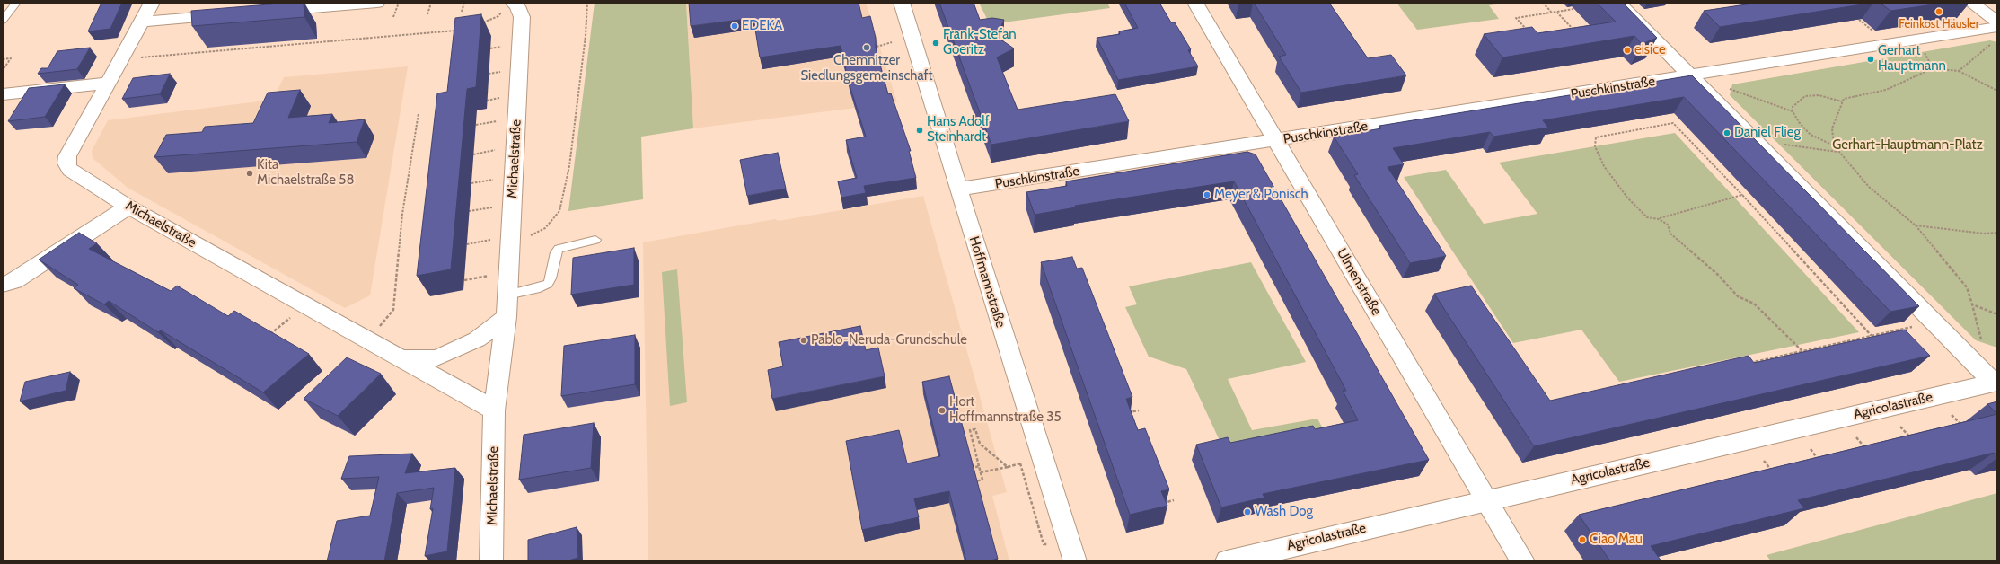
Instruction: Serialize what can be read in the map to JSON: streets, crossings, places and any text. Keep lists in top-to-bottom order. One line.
{"streets":{"street":["Puschkinstraße","Michaelstraße","Hoffmannstraße","Ulmenstraße","Agricolastraße"]},"crossings":[["Puschkinstraße","Hoffmannstraße"],["Puschkinstraße","Ulmenstraße"],["Ulmenstraße","Agricolastraße"]],"parks":["Gerhart-Hauptmann-Platz"],"places":["Feinkost Häusler","EDEKA","Frank-Stefan Goeritz","Chemnitzer Siedlungsgemeinschaft","eisice","Gerhart Hauptmann","Hans Adolf Steinhardt","Daniel Flieg","Kita Michaelstraße 58","Meyer & Pönisch","Pablo-Neruda-Grundschule","Hort Hoffmannstraße 35","Wash Dog","Ciao Mau"]}
